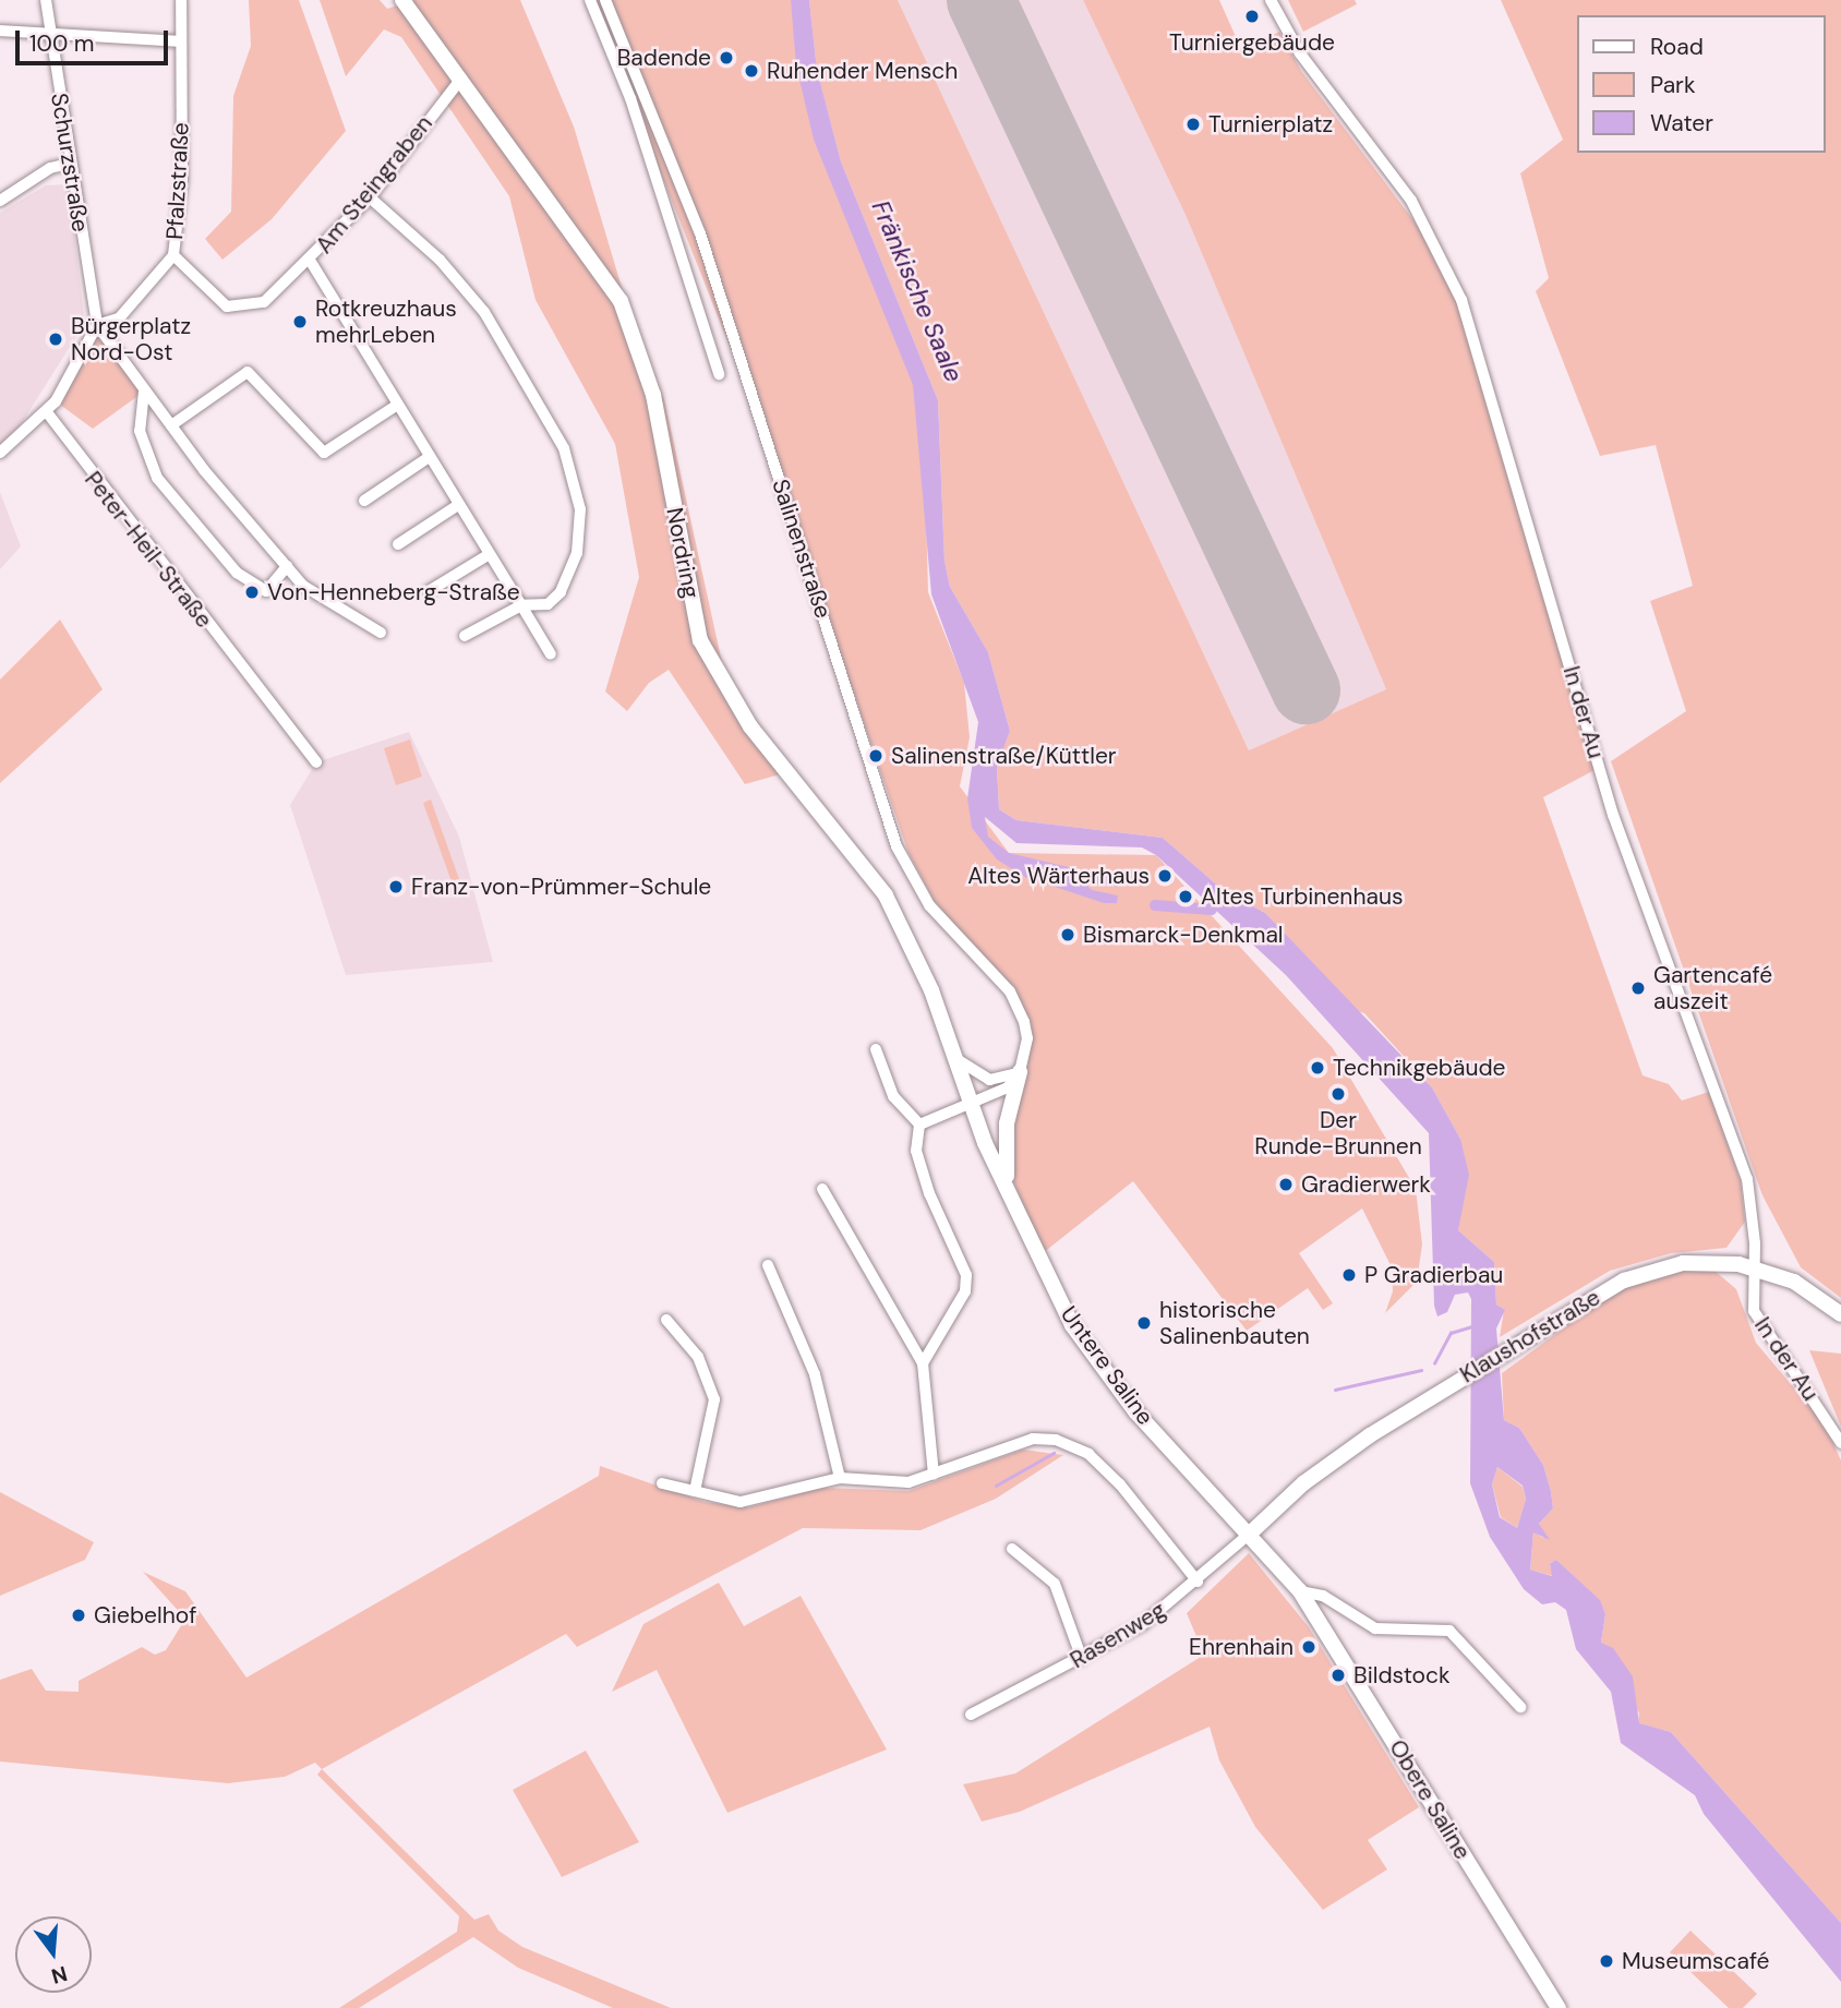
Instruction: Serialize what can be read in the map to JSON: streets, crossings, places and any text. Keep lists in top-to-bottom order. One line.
{"streets":{"main road":["Nordring","Klaushofstraße","Untere Saline","Obere Saline"],"street":["Schurzstraße","Pfalzstraße","Am Steingraben","Salinenstraße","Peter-Heil-Straße","In der Au","Rasenweg"]},"crossings":[["Schurzstraße","Pfalzstraße"],["Pfalzstraße","Am Steingraben"],["Am Steingraben","Nordring"],["Nordring","Untere Saline"],["In der Au","Klaushofstraße"],["Klaushofstraße","Untere Saline"],["Klaushofstraße","Rasenweg"],["Untere Saline","Rasenweg"],["Untere Saline","Obere Saline"]],"water":["Fränkische Saale"],"places":["Turniergebäude","Badende","Ruhender Mensch","Turnierplatz","Rotkreuzhaus mehrLeben","Bürgerplatz Nord-Ost","Von-Henneberg-Straße","Salinenstraße/Küttler","Altes Wärterhaus","Franz-von-Prümmer-Schule","Altes Turbinenhaus","Bismarck-Denkmal","Gartencafé auszeit","Technikgebäude","Der Runde-Brunnen","Gradierwerk","P Gradierbau","historische Salinenbauten","Giebelhof","Ehrenhain","Bildstock","Museumscafé"],"legend":["Road","Park","Water"],"scale_bar":"100 m","north":"bottom"}
